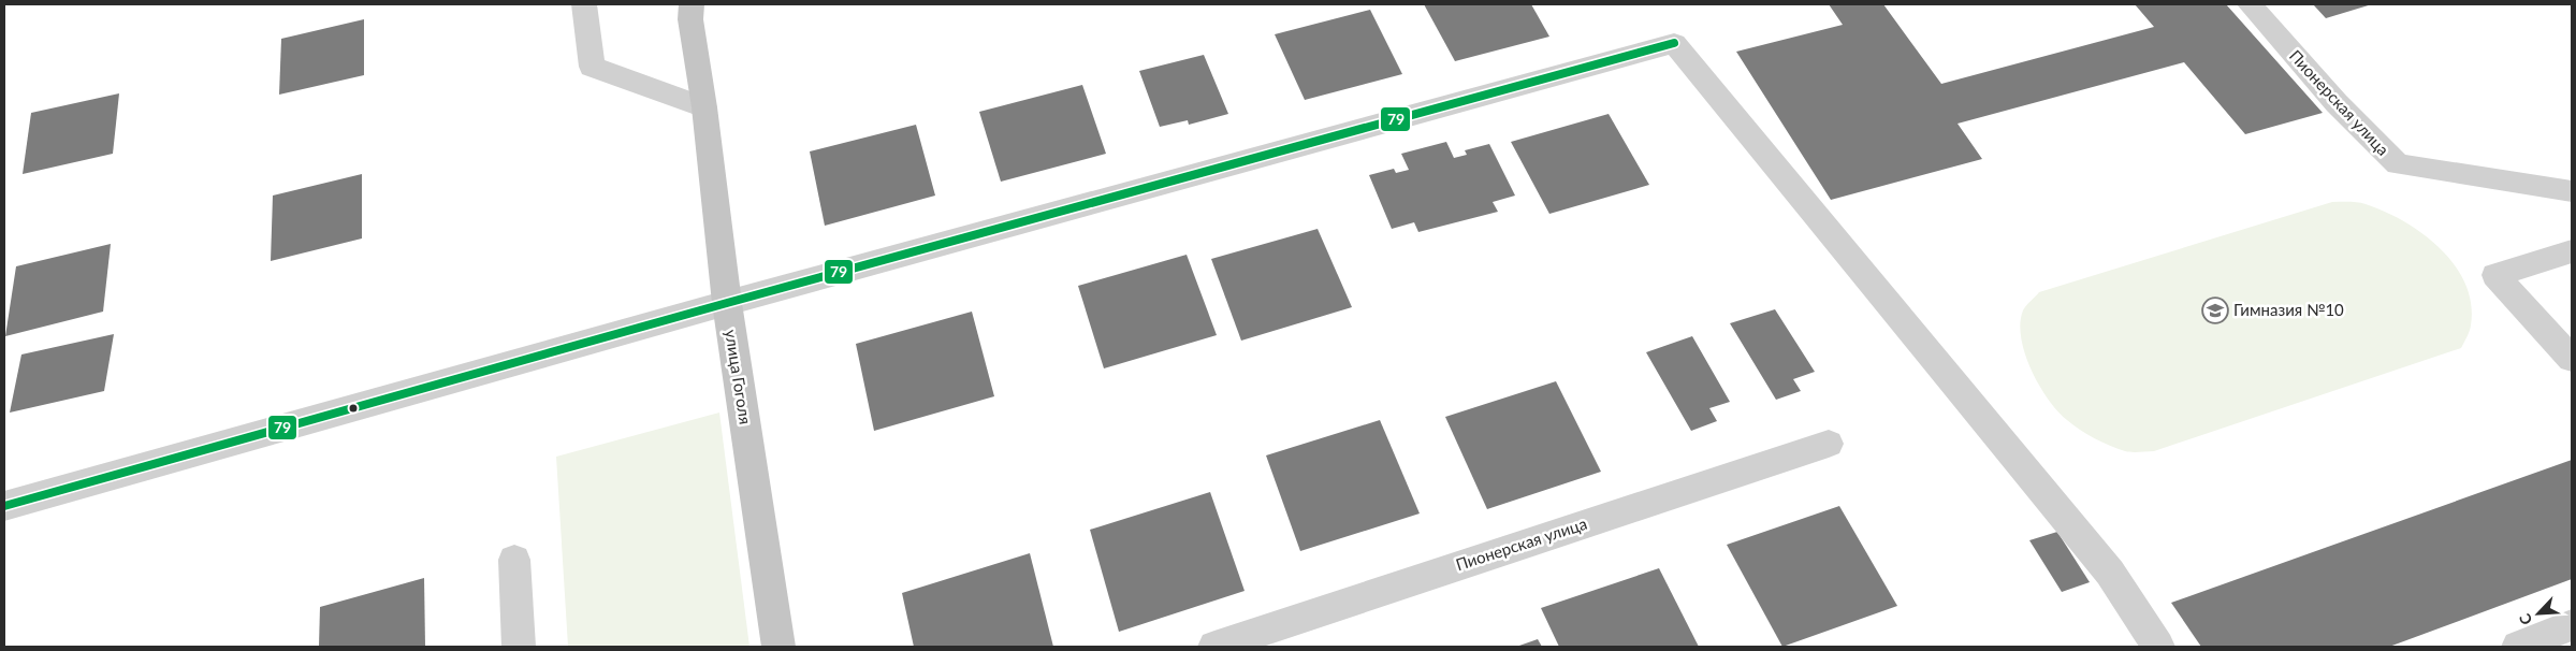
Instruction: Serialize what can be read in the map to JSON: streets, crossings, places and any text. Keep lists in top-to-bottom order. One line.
{"streets":{"main road":["улица Гоголя"],"street":["Пионерская улица"]},"places":{"school or university":["Гимназия №10"]},"lines":["transit line 79"],"north":"bottom left"}
